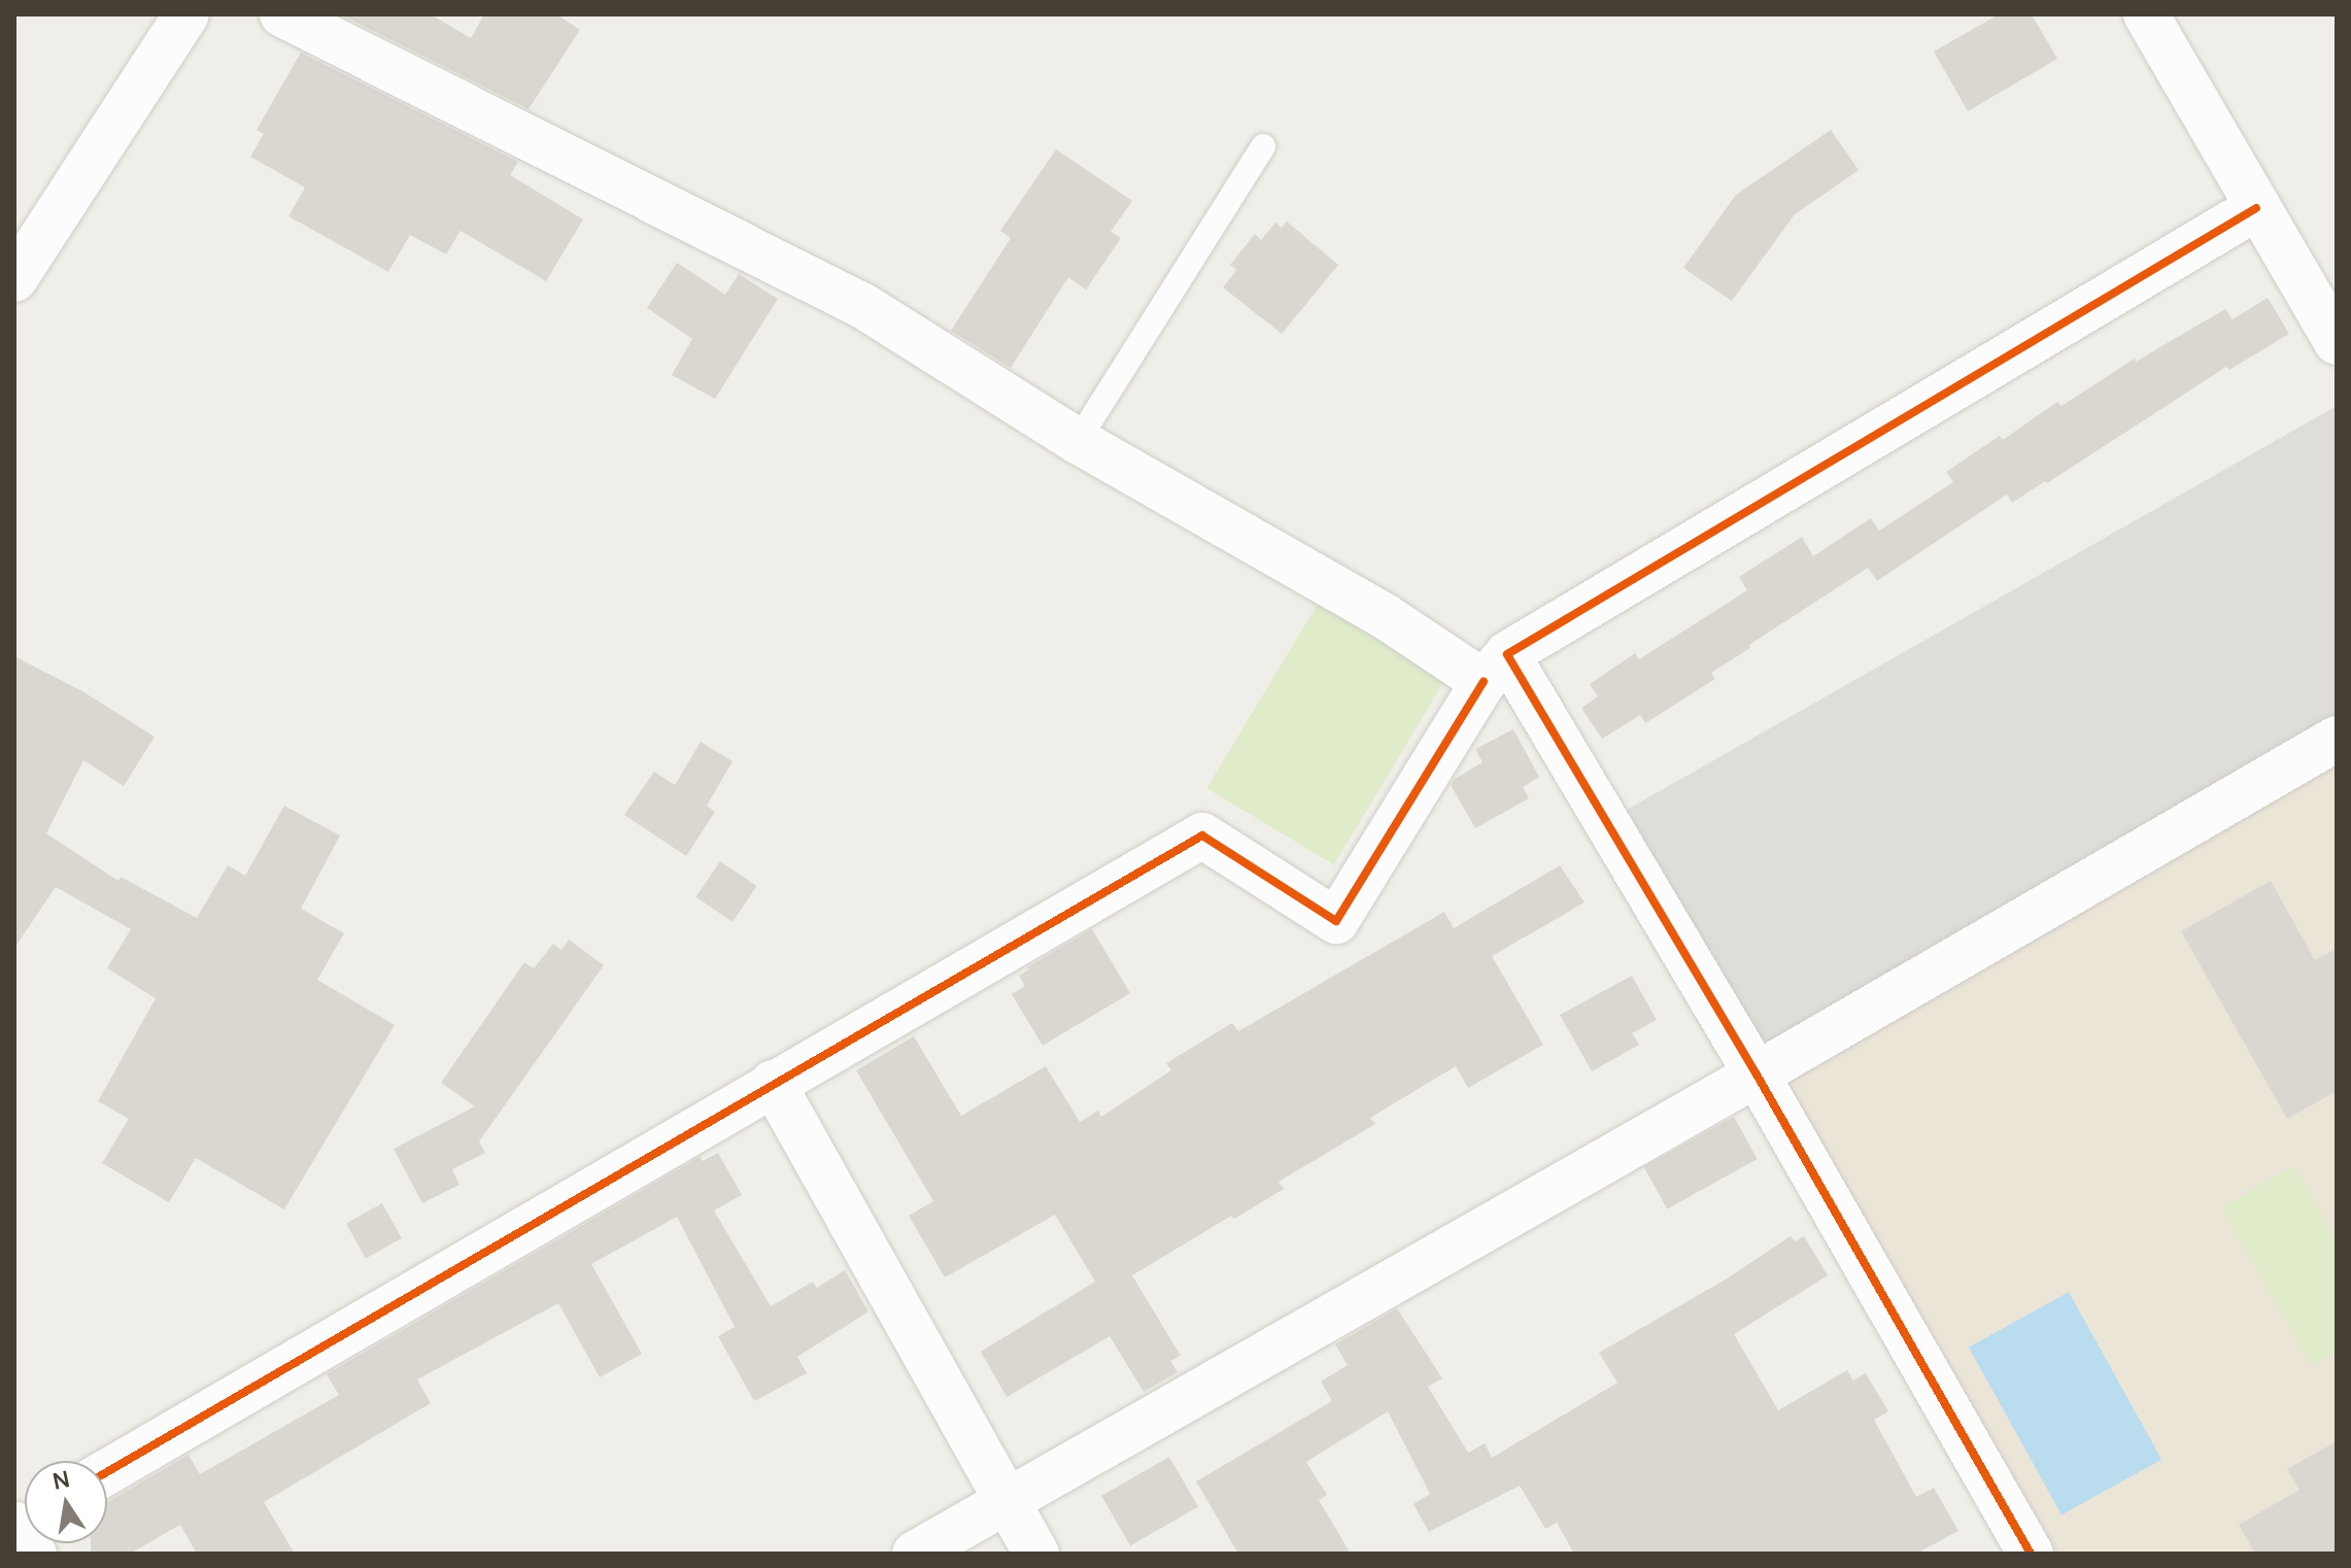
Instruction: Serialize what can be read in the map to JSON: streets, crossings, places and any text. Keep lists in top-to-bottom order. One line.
{"north":"top"}
